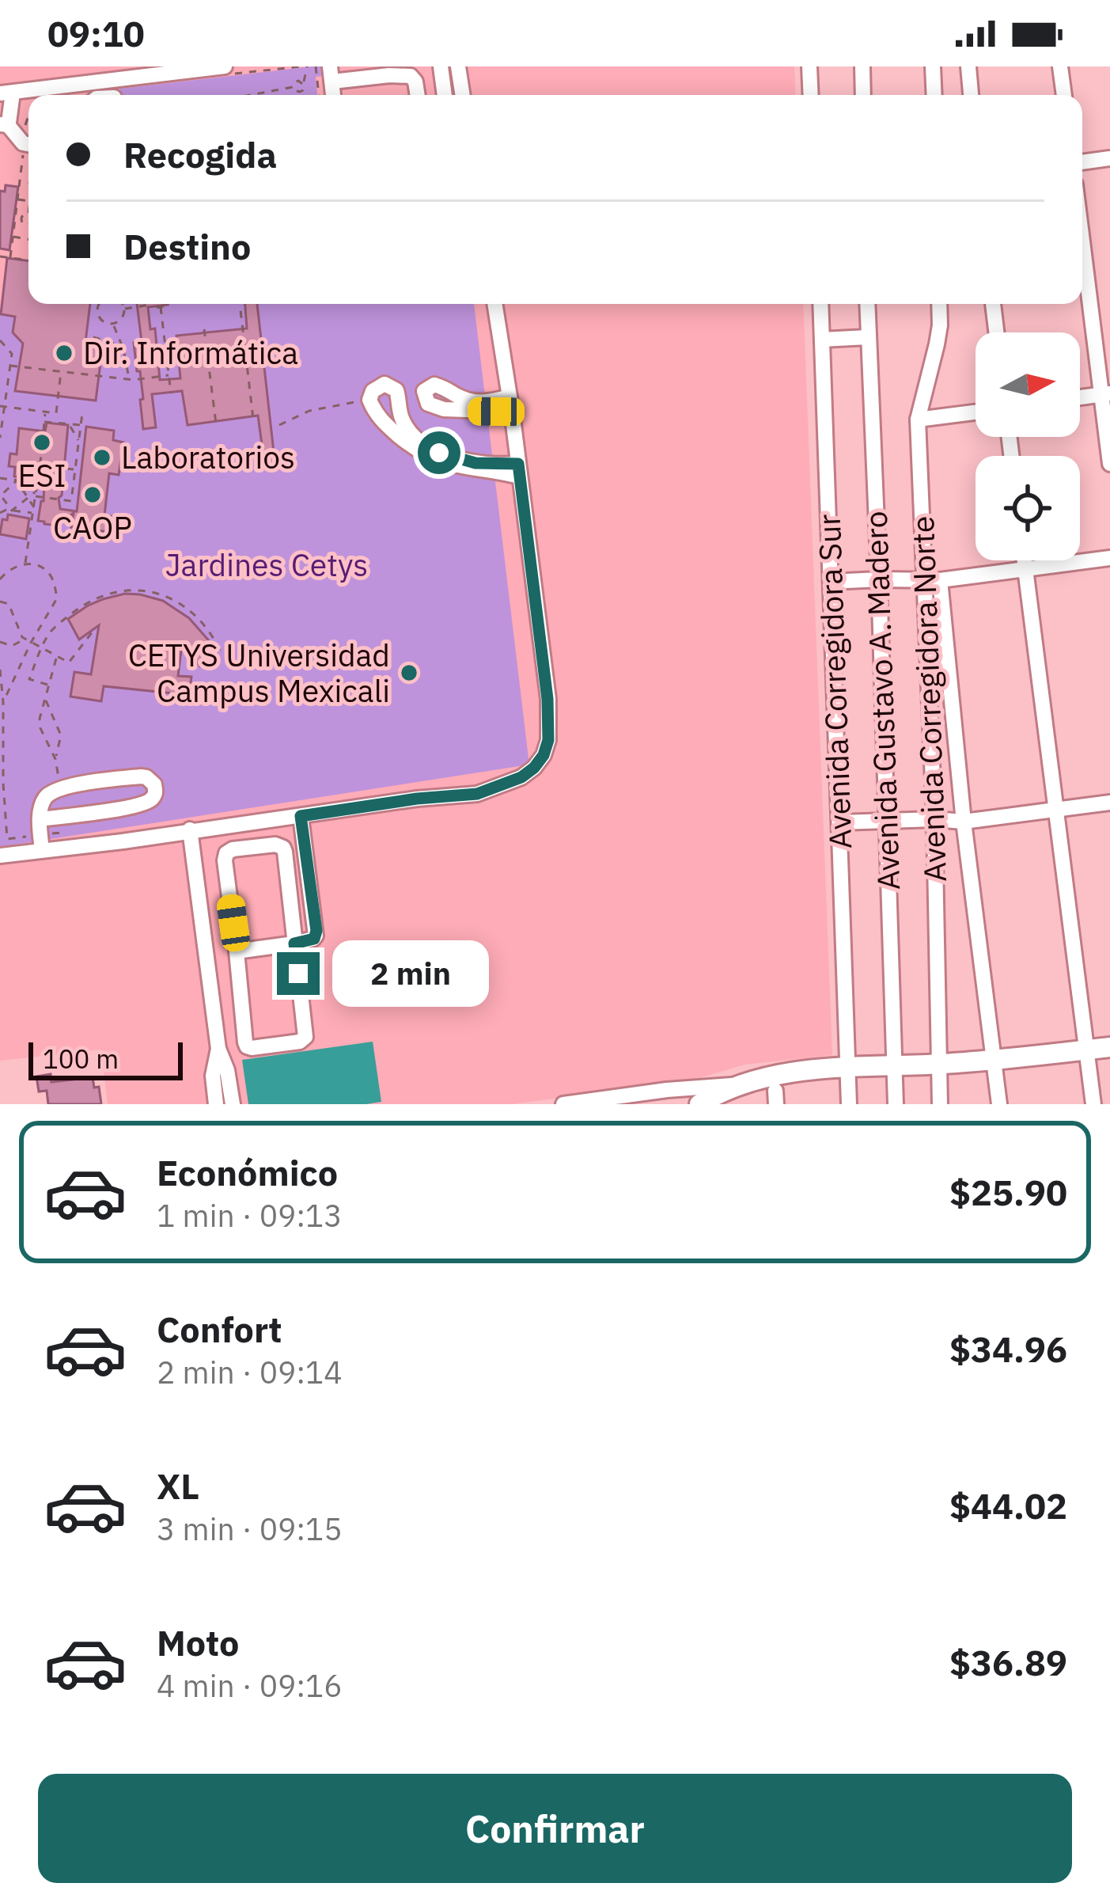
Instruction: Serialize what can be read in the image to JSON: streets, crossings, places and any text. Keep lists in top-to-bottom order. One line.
{"streets":{"street":["Avenida Corregidora Sur","Avenida Corregidora Norte","Avenida Gustavo A. Madero"]},"parks":["Jardines Cetys"],"places":["Dir. Informática","ESI","Laboratorios","CAOP","CETYS Universidad Campus Mexicali"],"scale_bar":"100 m","north":"right","page":{"status":"09:10","banner":["Recogida","Destino"],"bubble":"2 min","scale":"100 m","list":[{"name":"Económico","note":"1 min · 09:13","value":"$25.90"},{"name":"Confort","note":"2 min · 09:14","value":"$34.96"},{"name":"XL","note":"3 min · 09:15","value":"$44.02"},{"name":"Moto","note":"4 min · 09:16","value":"$36.89"}],"buttons":"Confirmar"}}
